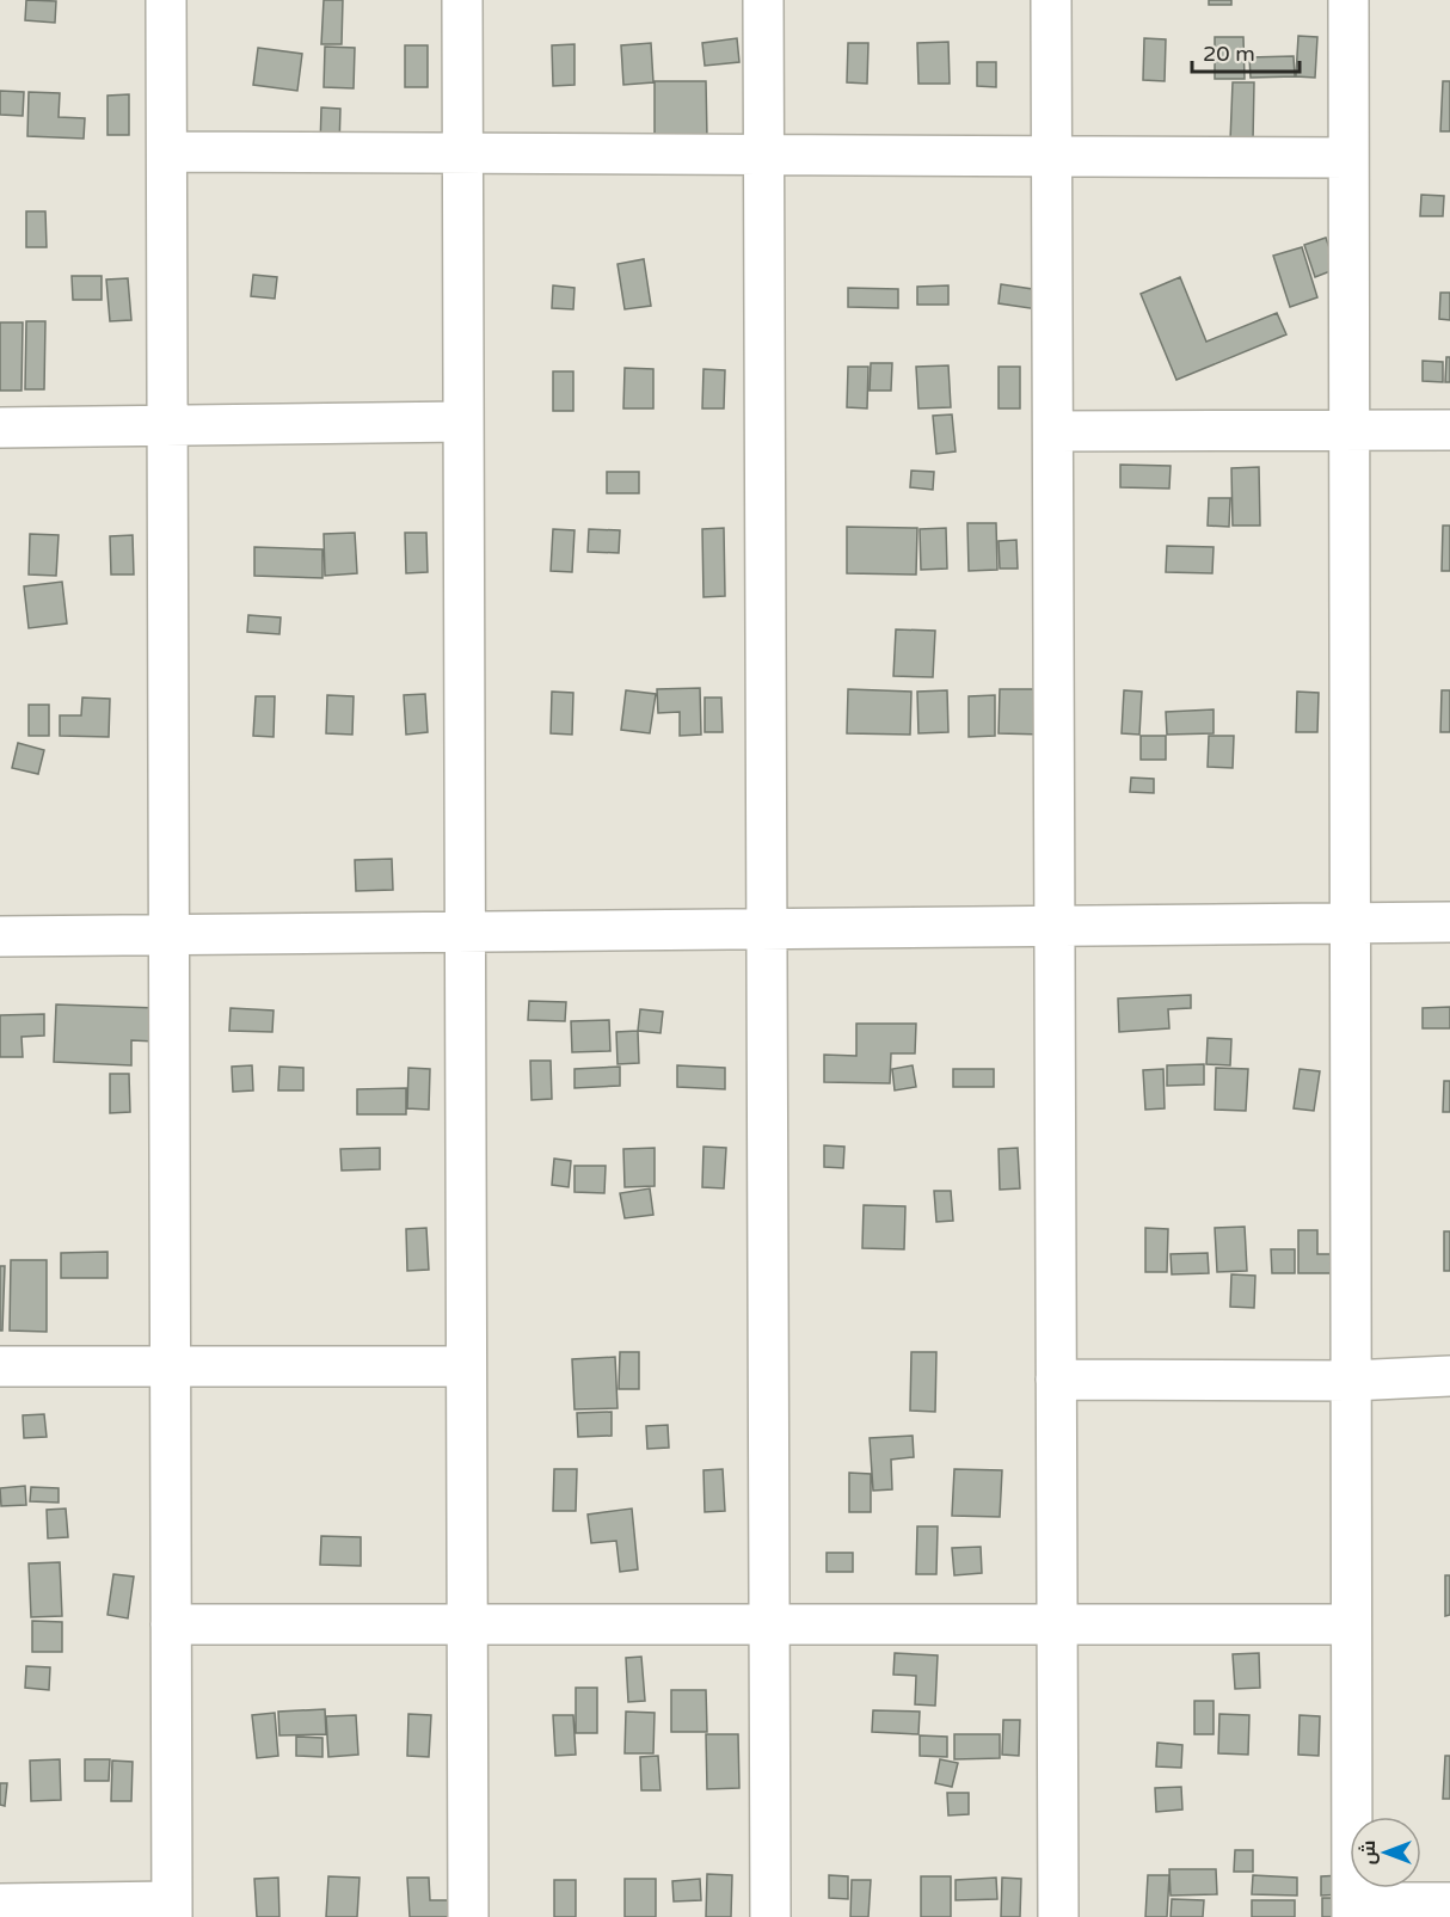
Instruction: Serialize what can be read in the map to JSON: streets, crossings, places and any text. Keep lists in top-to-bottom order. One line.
{"scale_bar":"20 m","north":"left"}
